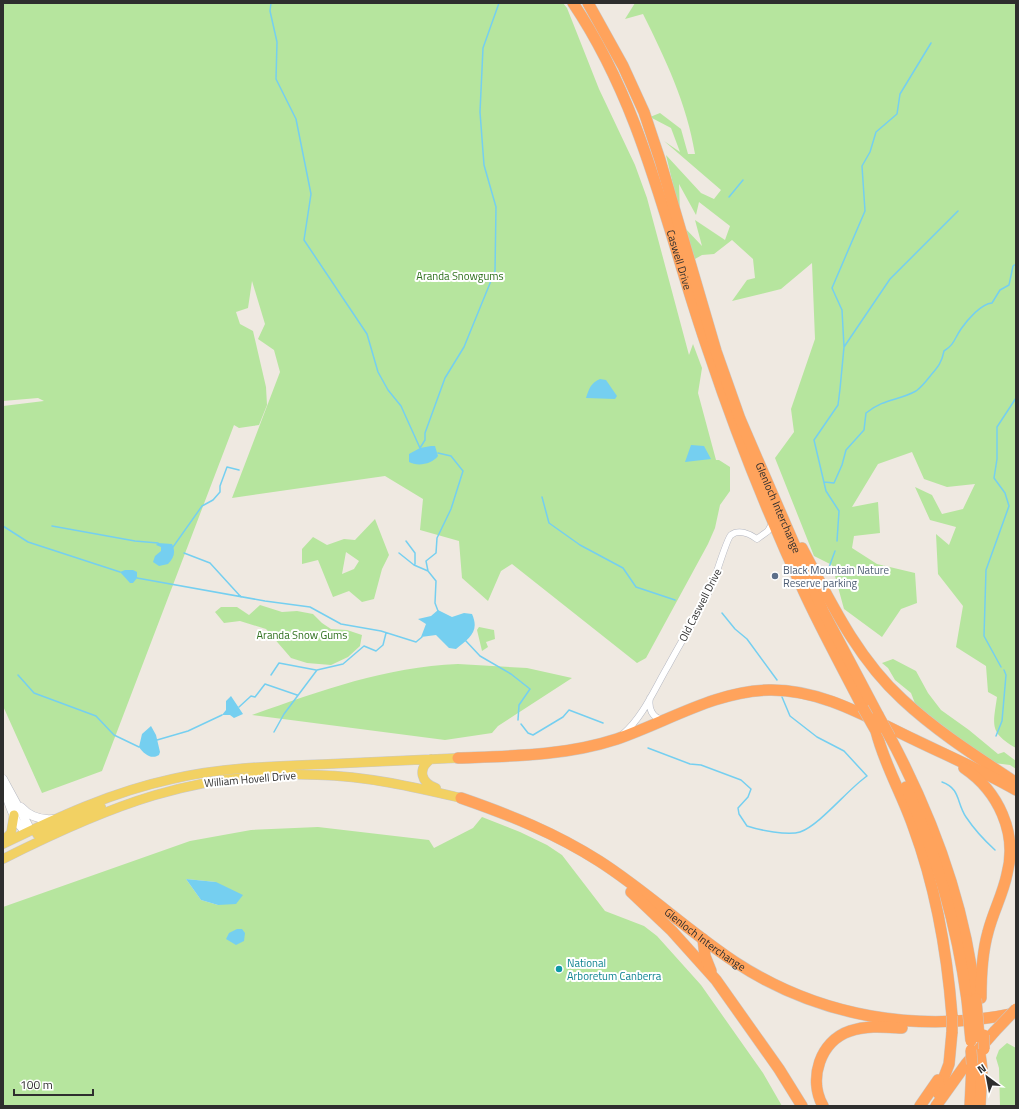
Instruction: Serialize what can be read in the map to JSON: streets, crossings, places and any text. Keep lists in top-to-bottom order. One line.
{"streets":{"highway":["Caswell Drive","Glenloch Interchange"],"main road":["William Hovell Drive"],"street":["Old Caswell Drive"]},"crossings":[["Caswell Drive","Glenloch Interchange"],["Caswell Drive","Old Caswell Drive"],["Glenloch Interchange","Old Caswell Drive"],["Glenloch Interchange","William Hovell Drive"]],"parks":["Aranda Snowgums","Aranda Snow Gums"],"places":["Black Mountain Nature Reserve parking","National Arboretum Canberra"],"scale_bar":"100 m","north":"top left"}
